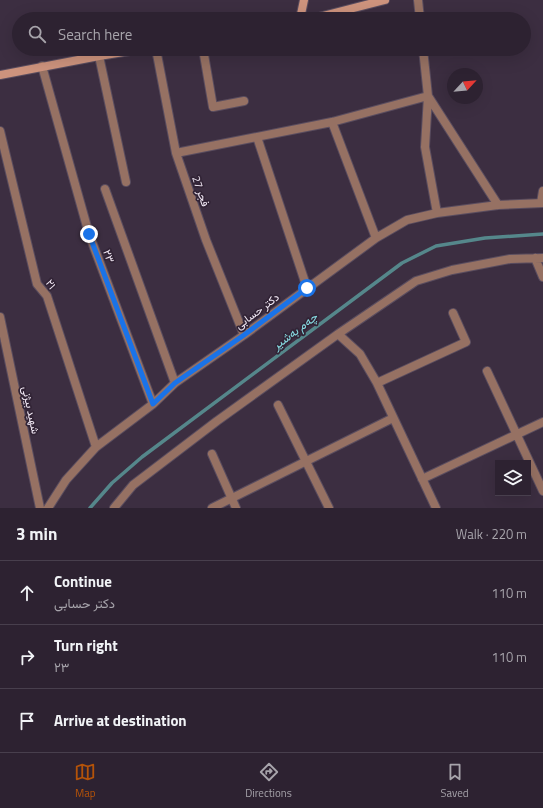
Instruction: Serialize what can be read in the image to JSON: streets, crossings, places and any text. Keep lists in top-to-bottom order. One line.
{"streets":{"street":["فجر 27","۲۳","۲۱","دکتر حسابی","شهید بیژنی"]},"crossings":[["فجر 27","دکتر حسابی"],["۲۳","دکتر حسابی"],["۲۱","دکتر حسابی"]],"water":["چەم بەشیر"],"north":"top right","page":{"search":"Search here","heading":["3 min","Walk · 220 m"],"list":[["Continue","دکتر حسابی","110 m"],["Turn right","۲۳","110 m"],"Arrive at destination"],"nav":["Map","Directions","Saved"]}}
